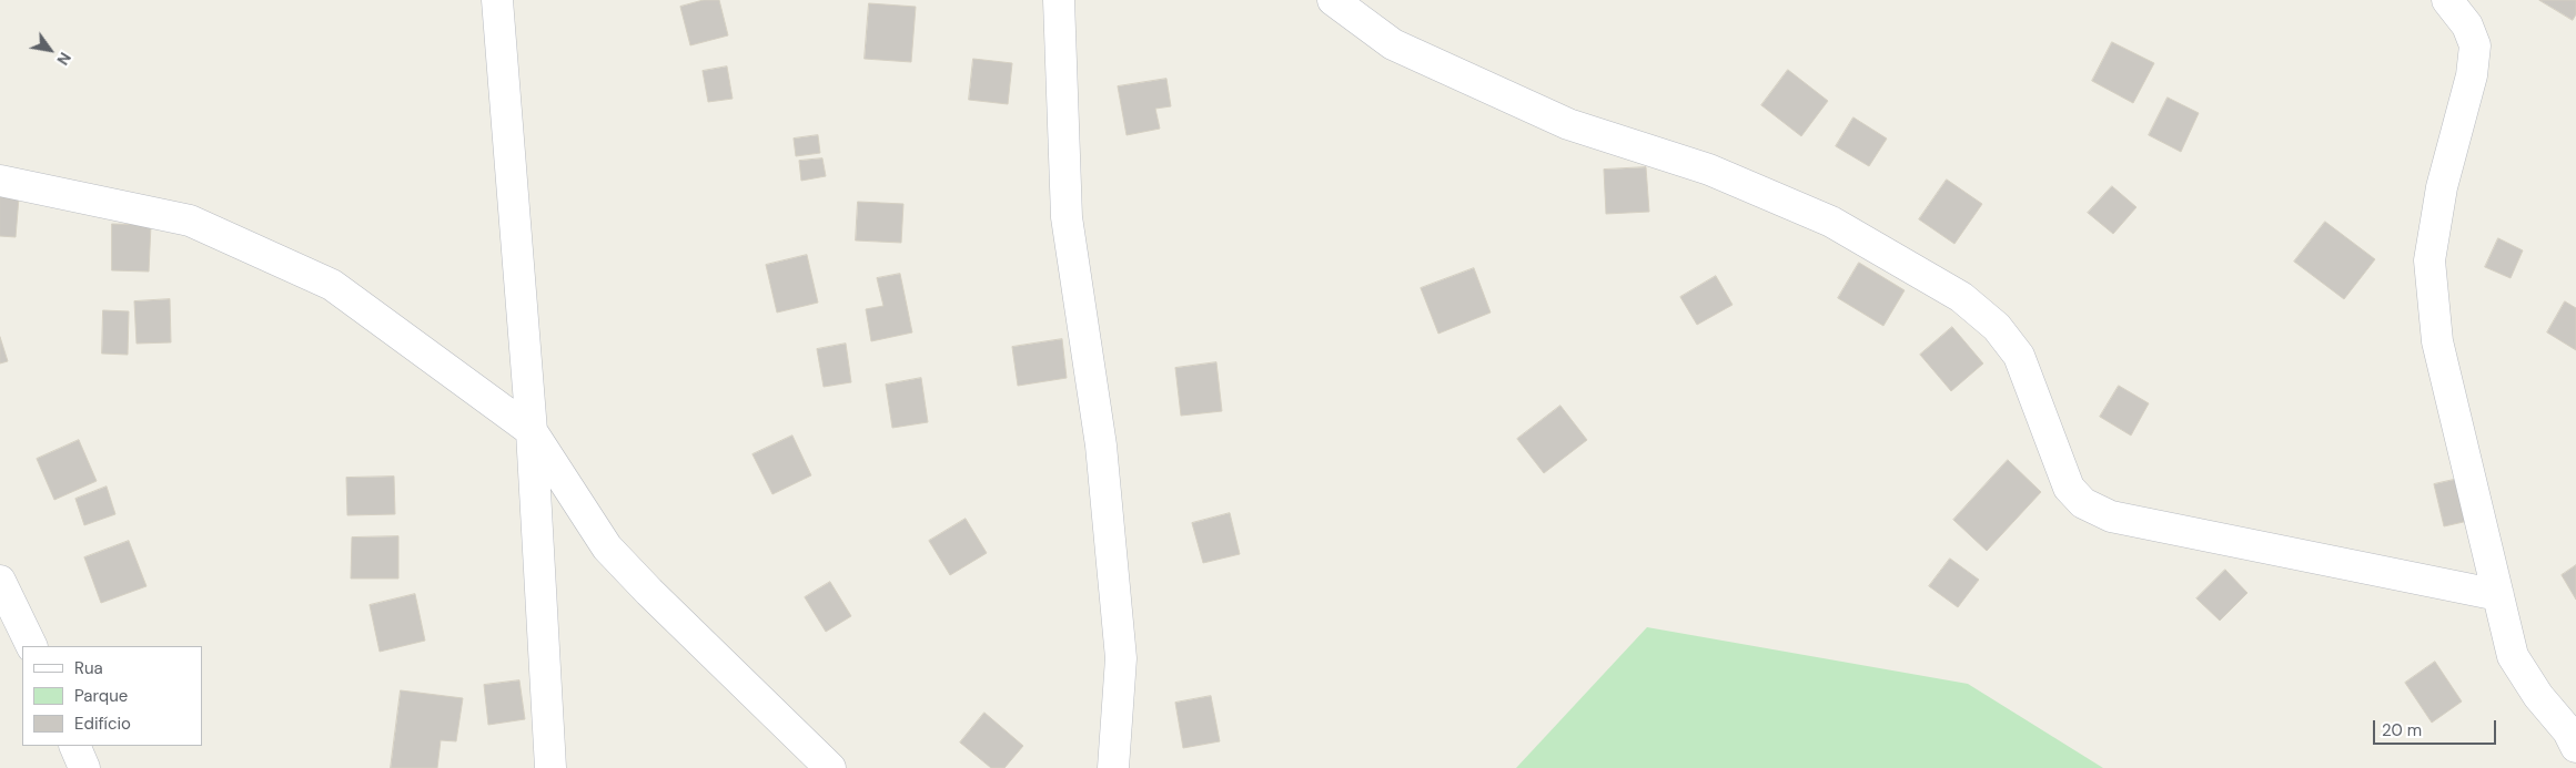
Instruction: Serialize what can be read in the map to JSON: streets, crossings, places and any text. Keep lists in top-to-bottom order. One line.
{"legend":["Rua","Parque","Edifício"],"scale_bar":"20 m","north":"bottom right"}
